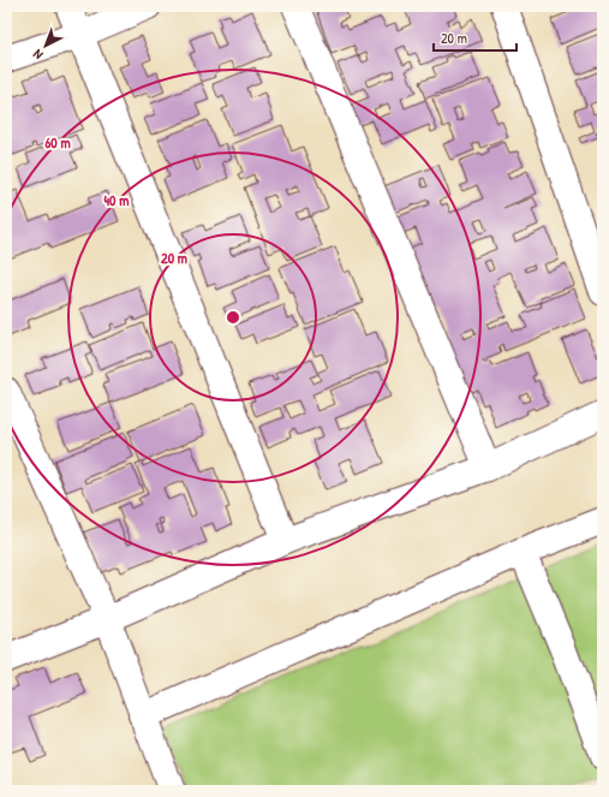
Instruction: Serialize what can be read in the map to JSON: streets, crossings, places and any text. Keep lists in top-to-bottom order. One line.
{"scale_bar":"20 m","north":"bottom left","rings":["60 m","40 m","20 m"]}
